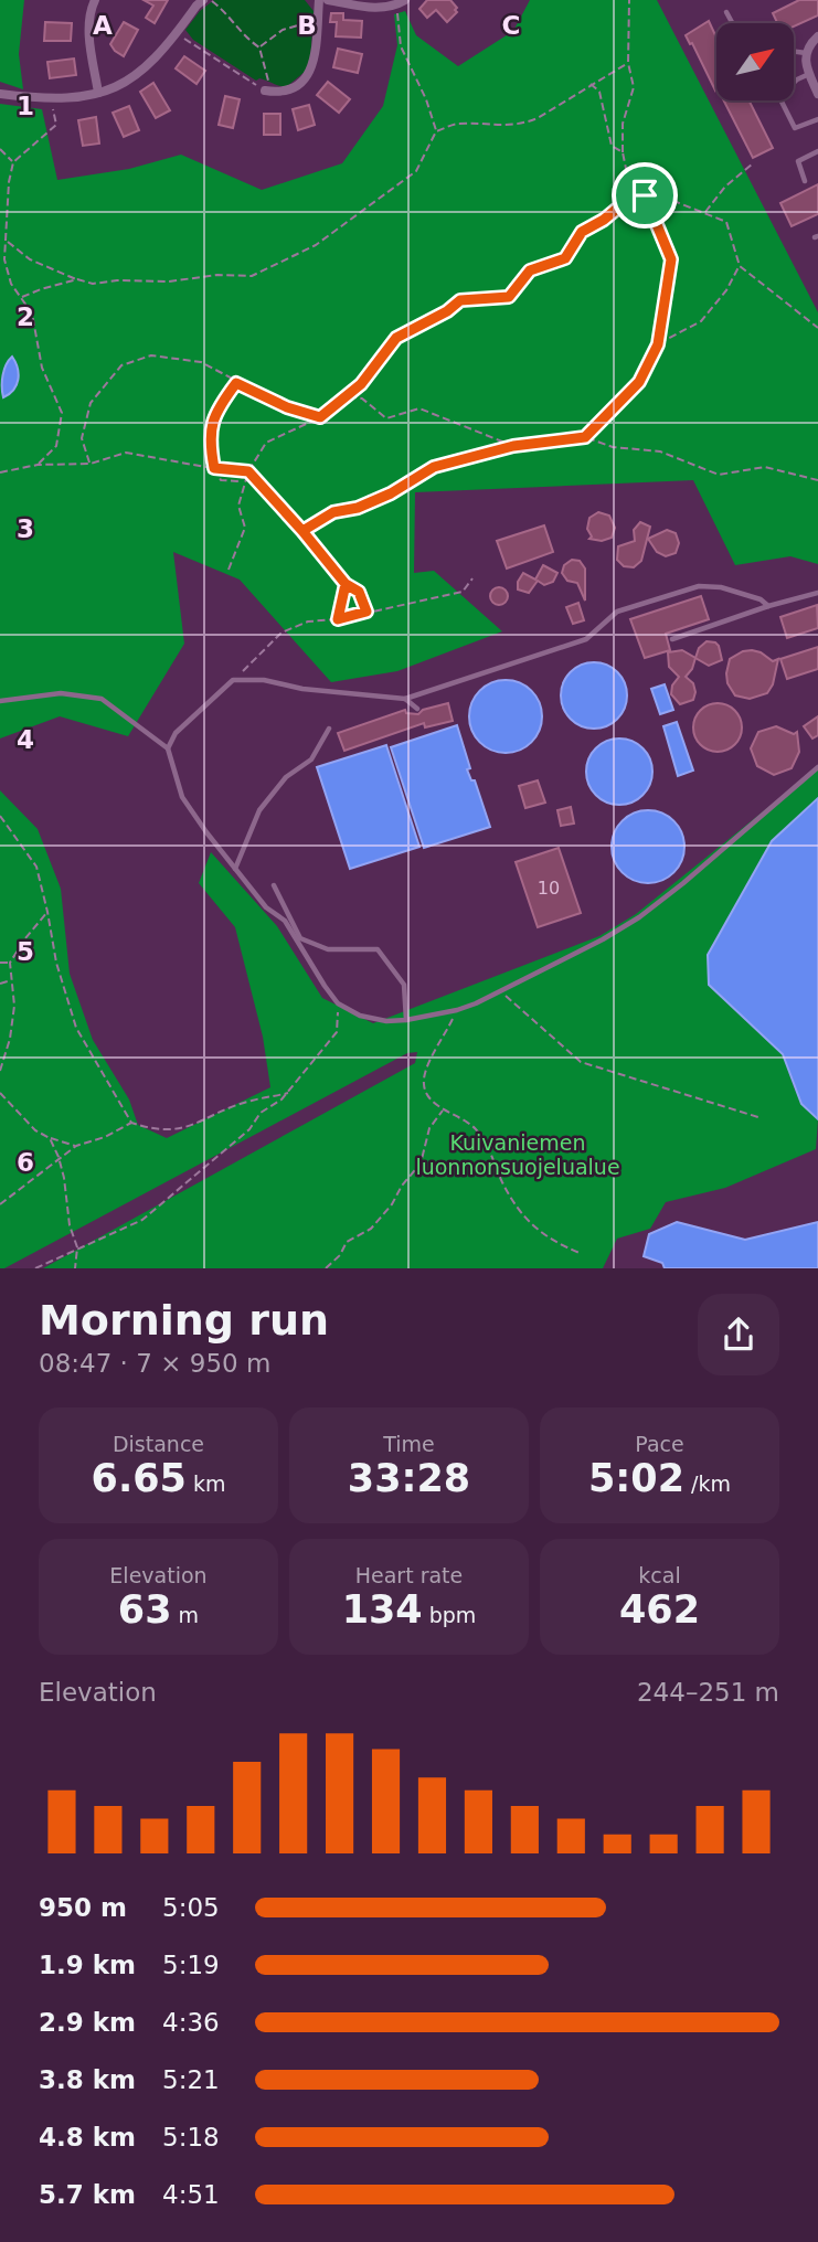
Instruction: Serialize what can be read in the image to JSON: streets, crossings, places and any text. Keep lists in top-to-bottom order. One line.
{"parks":["Kuivaniemen luonnonsuojelualue"],"house_numbers":["10"],"north":"top right","page":{"heading":["Morning run","08:47 · 7 × 950 m"],"stats":[["Distance","6.65 km"],["Time","33:28"],["Pace","5:02 /km"],["Elevation","63 m"],["Heart rate","134 bpm"],["kcal","462"]],"chart":["Elevation","244–251 m"],"list":[{"name":"950 m","note":"5:05"},{"name":"1.9 km","note":"5:19"},{"name":"2.9 km","note":"4:36"},{"name":"3.8 km","note":"5:21"},{"name":"4.8 km","note":"5:18"},{"name":"5.7 km","note":"4:51"}]},"grid":{"columns":["A","B","C"],"rows":["1","2","3","4","5","6"]}}
